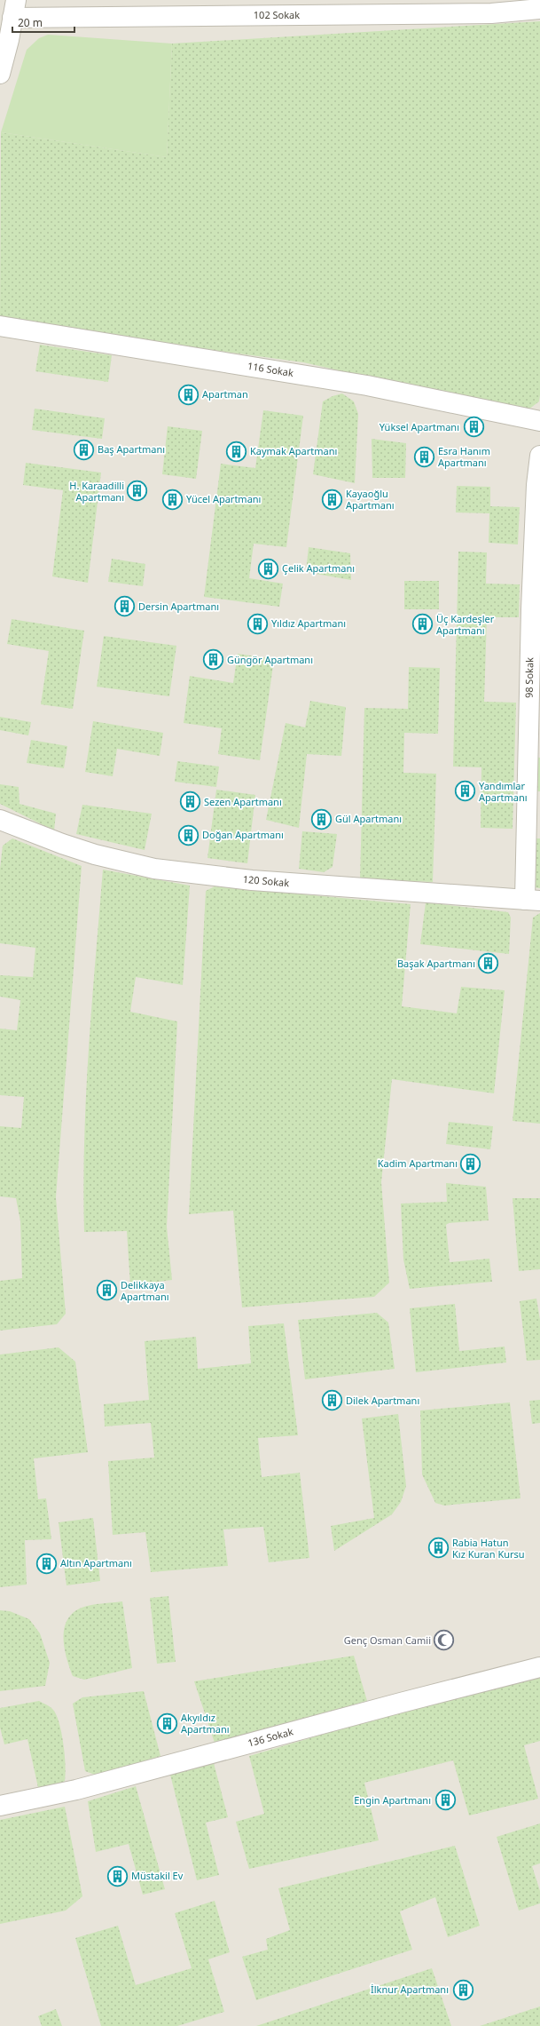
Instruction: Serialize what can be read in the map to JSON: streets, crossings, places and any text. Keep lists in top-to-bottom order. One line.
{"streets":{"street":["102 Sokak","116 Sokak","98 Sokak","120 Sokak","136 Sokak"]},"crossings":[["98 Sokak","120 Sokak"]],"places":{"building":["Apartman","Yüksel Apartmanı","Baş Apartmanı","Kaymak Apartmanı","Esra Hanım Apartmanı","H. Karaadilli Apartmanı","Yücel Apartmanı","Kayaoğlu Apartmanı","Çelik Apartmanı","Dersin Apartmanı","Yıldız Apartmanı","Üç Kardeşler Apartmanı","Güngör Apartmanı","Yandımlar Apartmanı","Sezen Apartmanı","Gül Apartmanı","Doğan Apartmanı","Başak Apartmanı","Kadim Apartmanı","Delikkaya Apartmanı","Dilek Apartmanı","Rabia Hatun Kız Kuran Kursu","Altın Apartmanı","Akyıldız Apartmanı","Engin Apartmanı","Müstakil Ev","İlknur Apartmanı"],"mosque":["Genç Osman Camii"]},"scale_bar":"20 m"}
